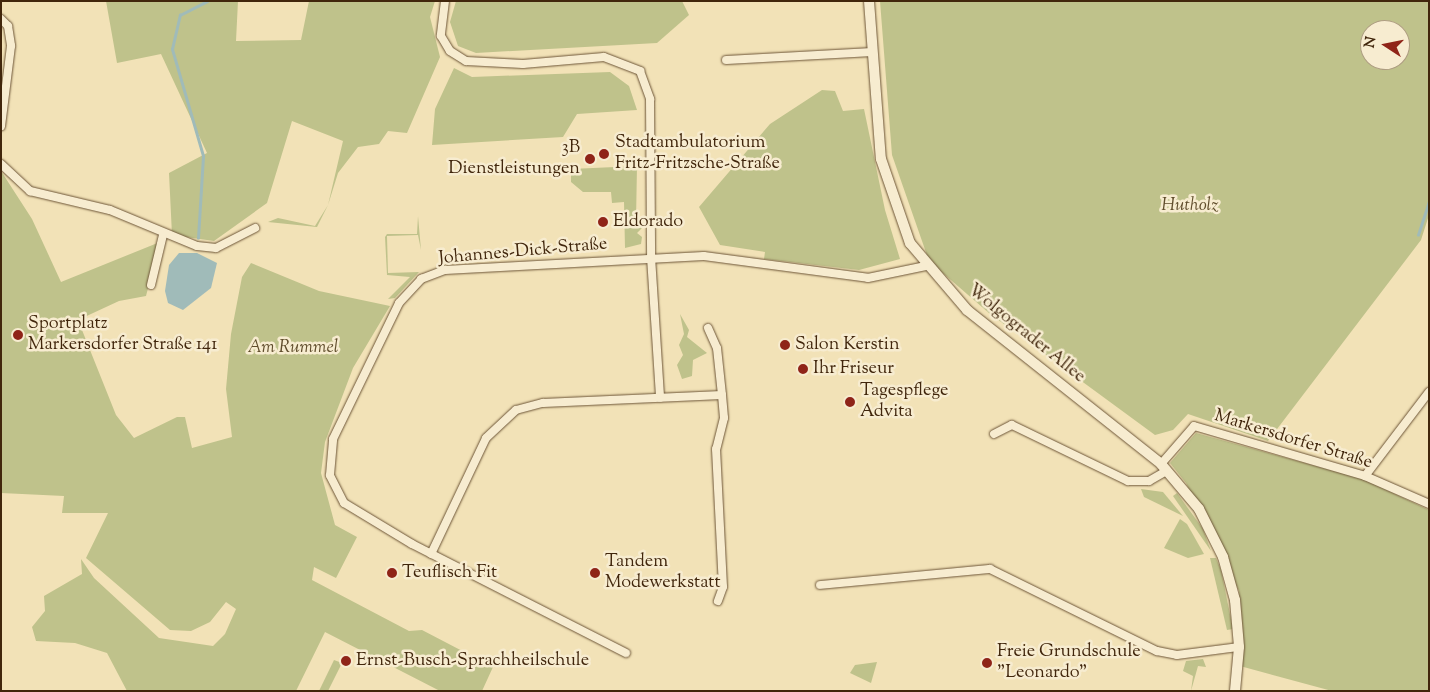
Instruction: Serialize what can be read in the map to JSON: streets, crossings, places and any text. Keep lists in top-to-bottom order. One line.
{"streets":{"main road":["Wolgograder Allee"],"street":["Johannes-Dick-Straße","Markersdorfer Straße"]},"crossings":[["Johannes-Dick-Straße","Wolgograder Allee"],["Wolgograder Allee","Markersdorfer Straße"]],"parks":["Hutholz","Am Rummel"],"places":["Stadtambulatorium Fritz-Fritzsche-Straße","3B Dienstleistungen","Eldorado","Sportplatz Markersdorfer Straße 141","Salon Kerstin","Ihr Friseur","Tagespflege Advita","Teuflisch Fit","Tandem Modewerkstatt","Ernst-Busch-Sprachheilschule","Freie Grundschule \"Leonardo\""],"north":"left"}
